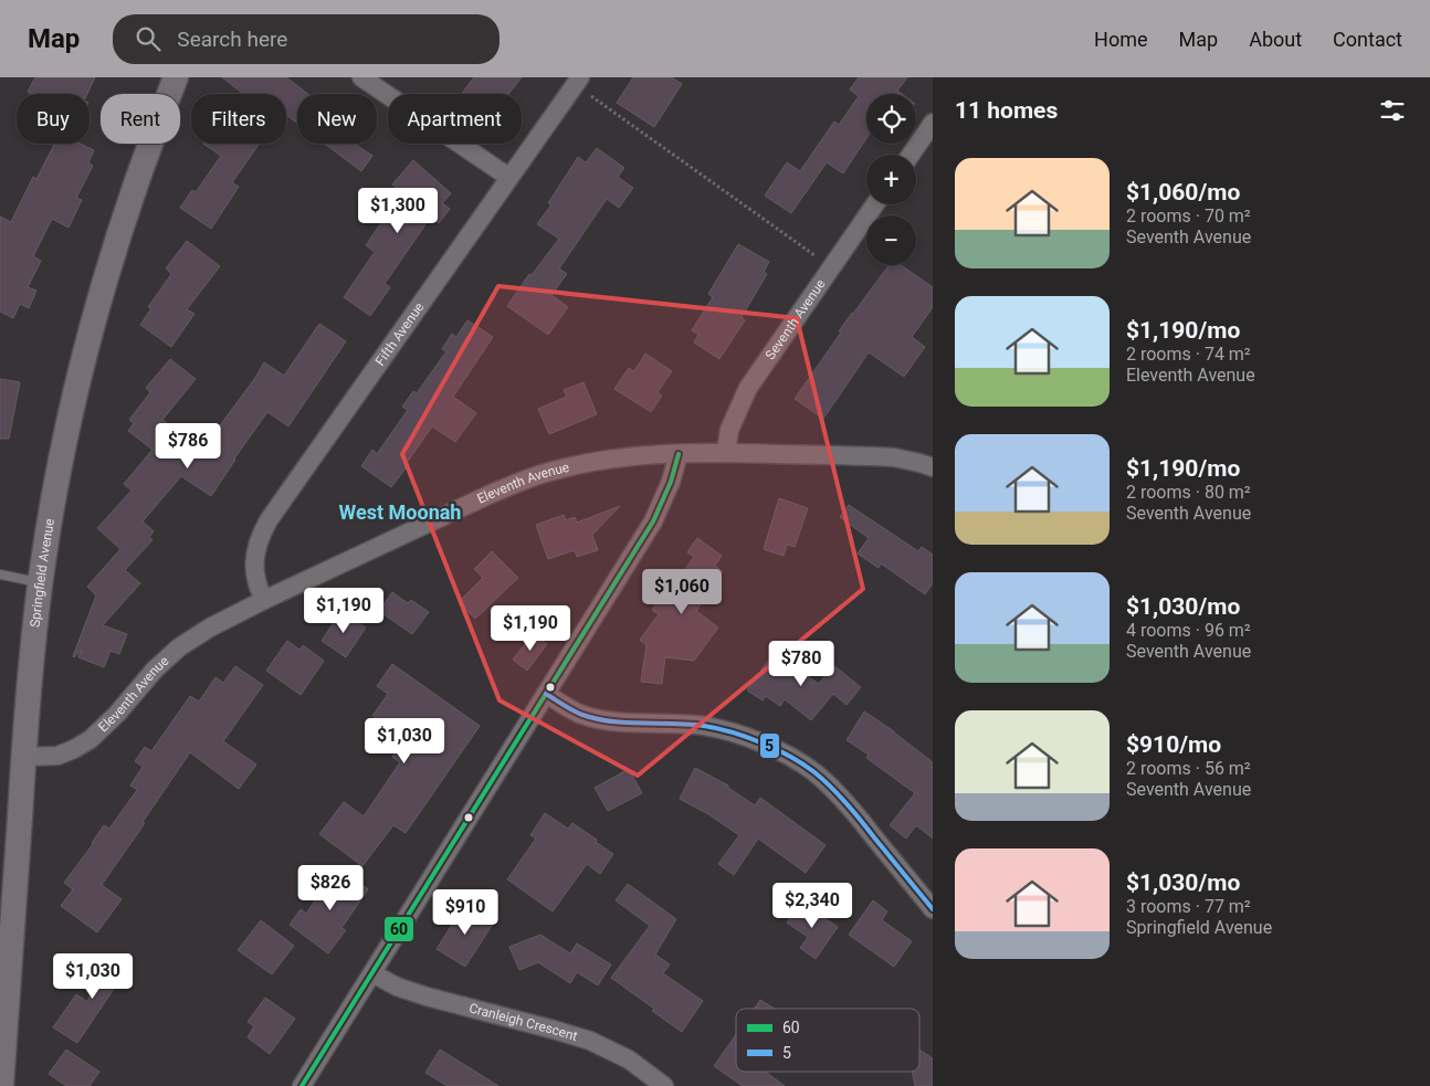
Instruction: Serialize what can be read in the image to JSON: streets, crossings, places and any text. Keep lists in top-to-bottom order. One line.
{"streets":{"street":["Seventh Avenue","Fifth Avenue","Eleventh Avenue","Springfield Avenue","Cranleigh Crescent"]},"crossings":[["Seventh Avenue","Eleventh Avenue"],["Fifth Avenue","Eleventh Avenue"],["Eleventh Avenue","Springfield Avenue"]],"districts":["West Moonah"],"lines":["transit line 60","transit line 5"],"legend":["60","5"],"page":{"header":"Map","search":"Search here","nav":["Home","Map","About","Contact"],"heading":"11 homes","map_buttons":["+","−"],"chip":["Buy","Rent","Filters","New","Apartment"],"list":[{"name":"$1,060/mo","note":"2 rooms · 70 m² · Seventh Avenue"},{"name":"$1,190/mo","note":"2 rooms · 74 m² · Eleventh Avenue"},{"name":"$1,190/mo","note":"2 rooms · 80 m² · Seventh Avenue"},{"name":"$1,030/mo","note":"4 rooms · 96 m² · Seventh Avenue"},{"name":"$910/mo","note":"2 rooms · 56 m² · Seventh Avenue"},{"name":"$1,030/mo","note":"3 rooms · 77 m² · Springfield Avenue"}],"price":["$1,300","$786","$1,060","$1,190","$1,190","$780","$1,030","$826","$2,340","$910","$1,030"]}}
